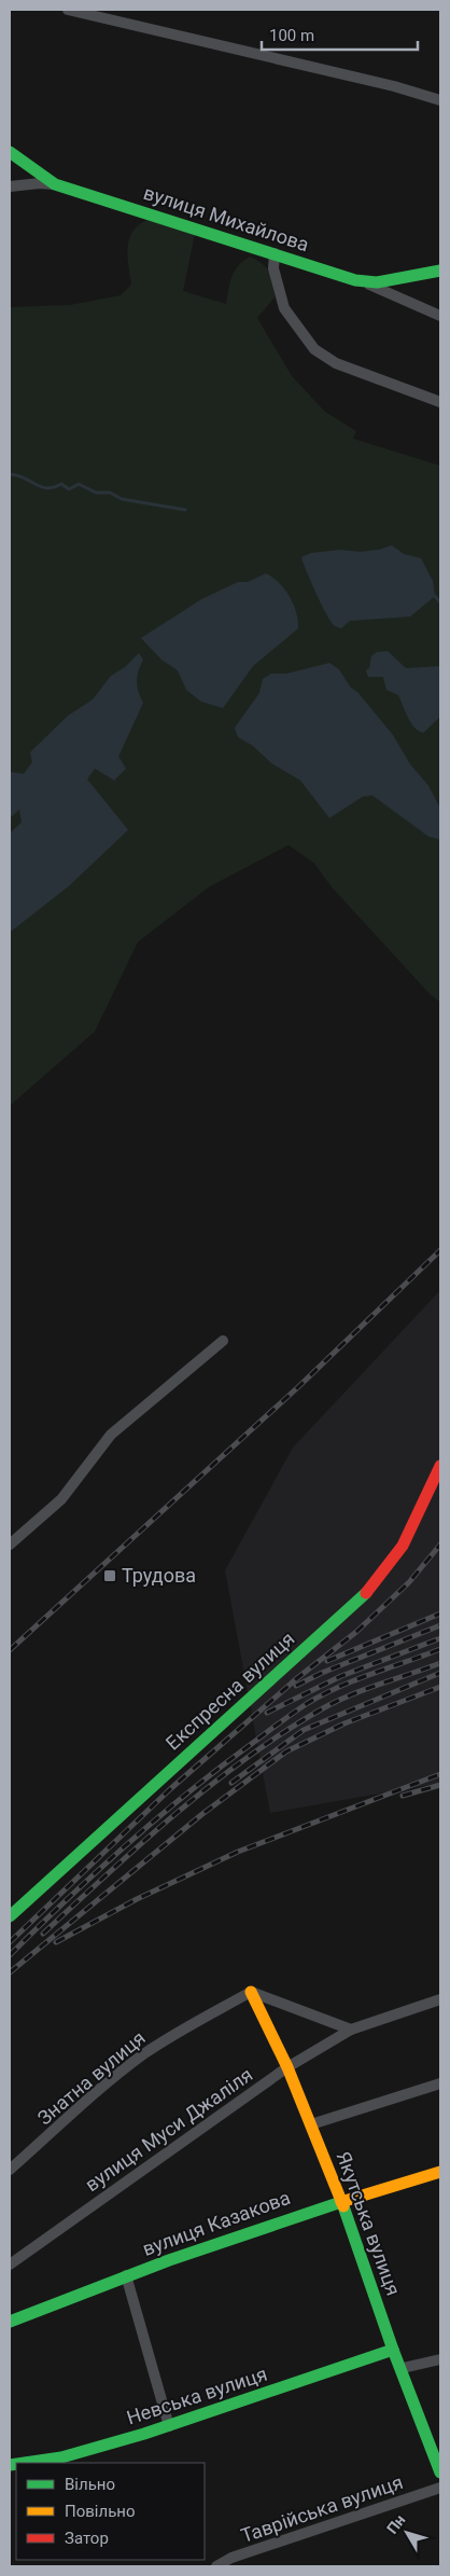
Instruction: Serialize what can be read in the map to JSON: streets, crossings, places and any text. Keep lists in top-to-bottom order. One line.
{"streets":{"street":["вулиця Михайлова","Експресна вулиця","Знатна вулиця","вулиця Муси Джаліля","вулиця Казакова","Якутська вулиця","Невська вулиця","Таврійська вулиця"]},"crossings":[["Знатна вулиця","Якутська вулиця"],["вулиця Муси Джаліля","Якутська вулиця"],["вулиця Казакова","Якутська вулиця"],["Якутська вулиця","Невська вулиця"]],"places":{"transit":["Трудова"]},"legend":["Вільно","Повільно","Затор"],"scale_bar":"100 m","north":"top left"}
